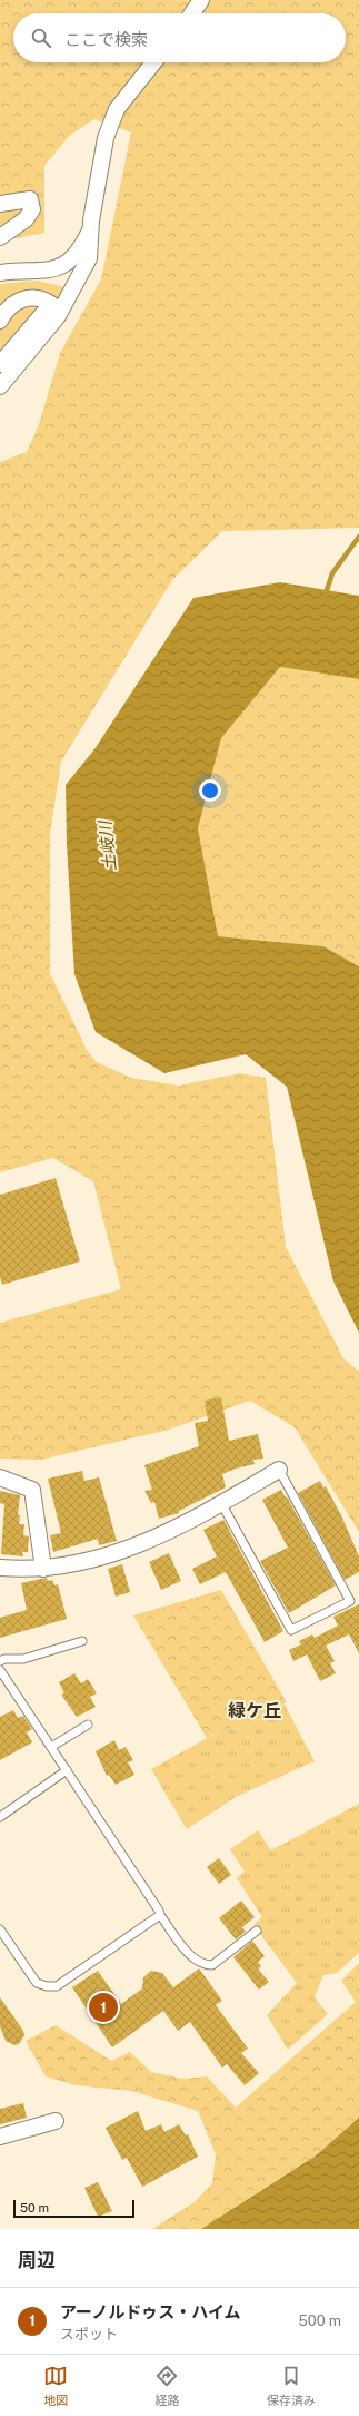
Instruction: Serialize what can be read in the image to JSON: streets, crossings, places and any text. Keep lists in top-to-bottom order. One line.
{"districts":["緑ケ丘"],"water":["土岐川"],"scale_bar":"50 m","page":{"search":"ここで検索","pins":"1","scale":"50 m","heading":"周辺","list":[{"mark":"1","name":"アーノルドゥス・ハイム","note":"スポット","value":"500 m"}],"nav":["地図","経路","保存済み"]}}
